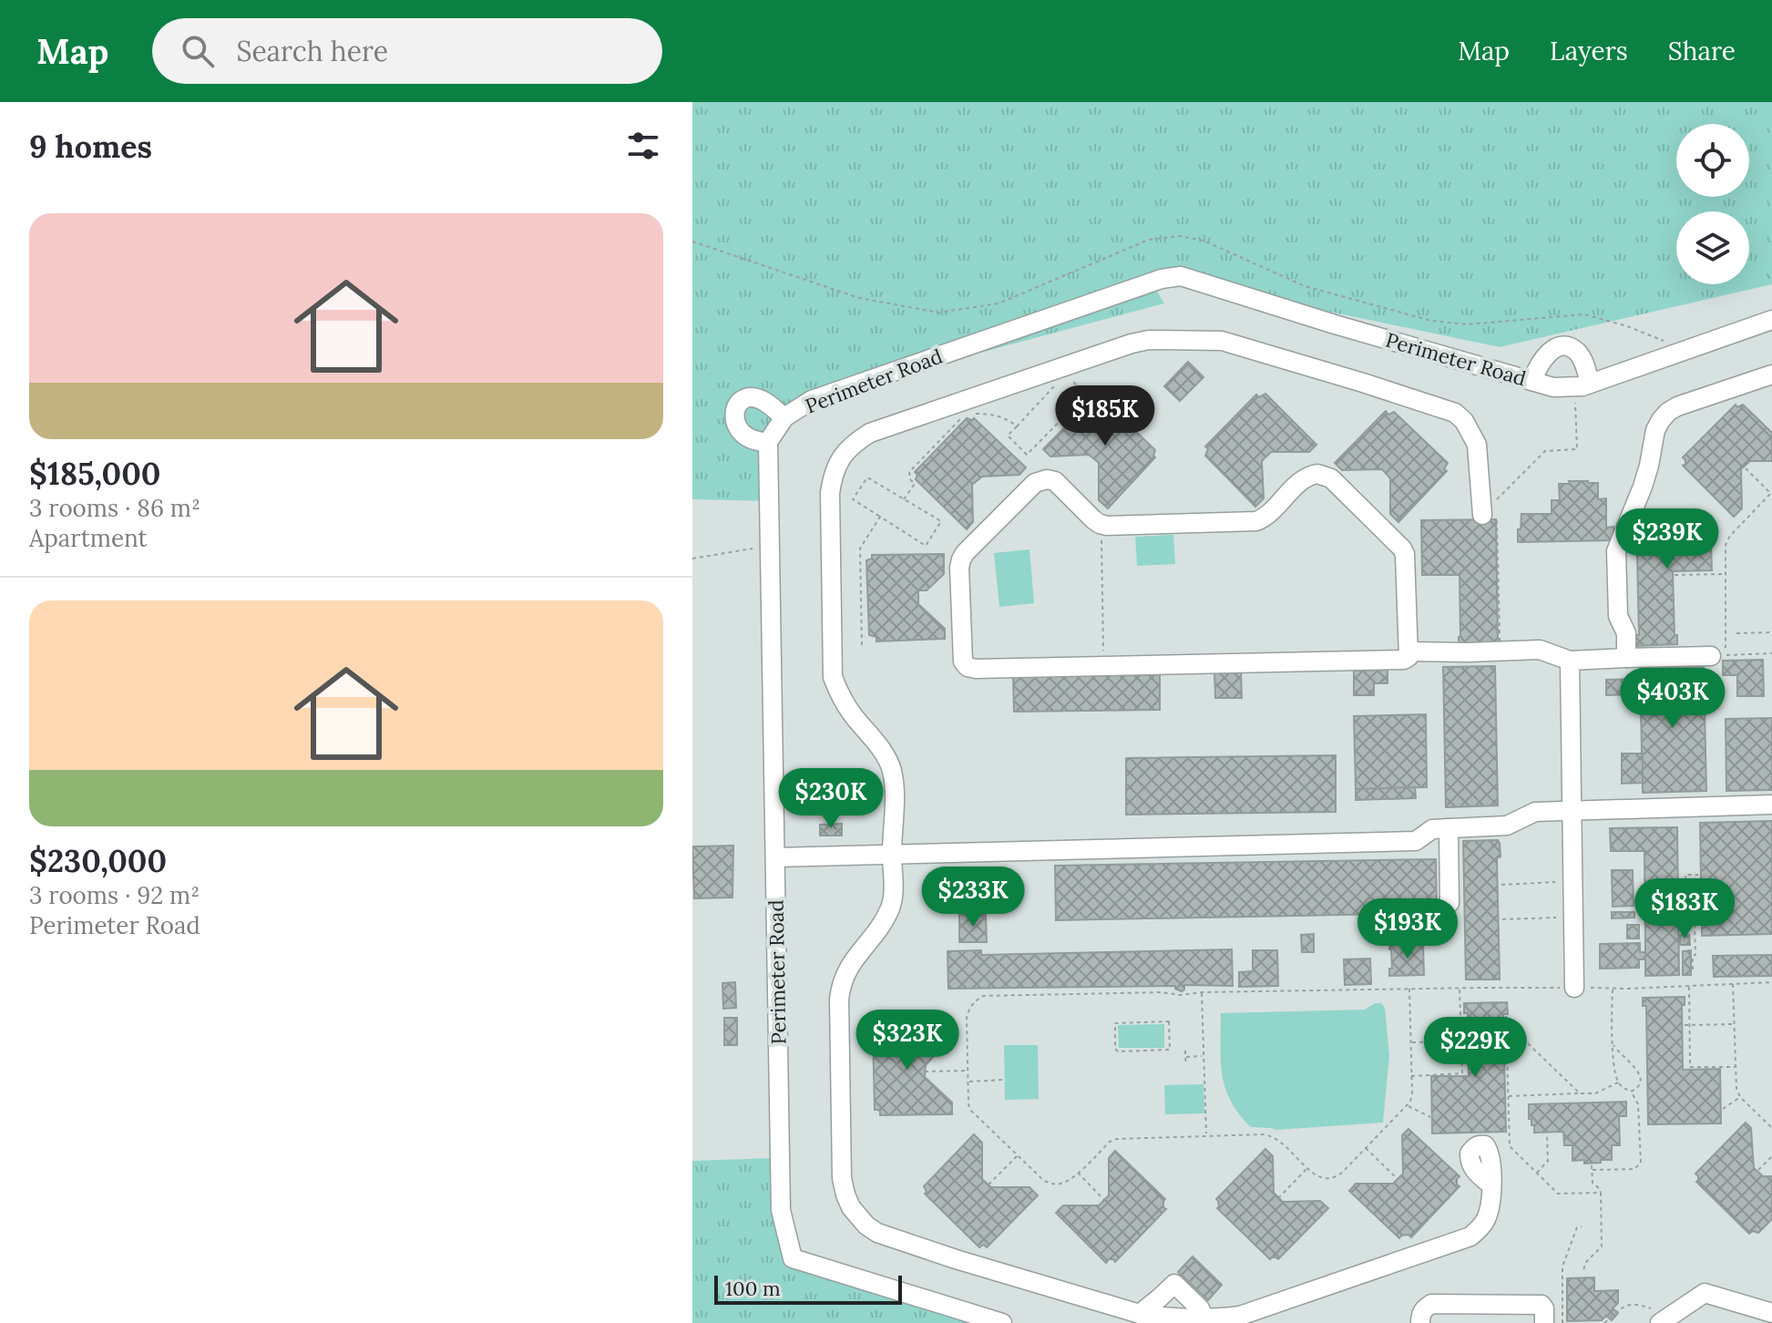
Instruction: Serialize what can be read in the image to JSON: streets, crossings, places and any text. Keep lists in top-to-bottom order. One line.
{"streets":{"street":["Perimeter Road"]},"scale_bar":"100 m","page":{"header":"Map","search":"Search here","nav":["Map","Layers","Share"],"heading":"9 homes","list":[{"name":"$185,000","note":"3 rooms · 86 m² · Apartment"},{"name":"$230,000","note":"3 rooms · 92 m² · Perimeter Road"}],"price":["$185K","$239K","$403K","$230K","$233K","$183K","$193K","$323K","$229K"],"scale":"100 m"}}
